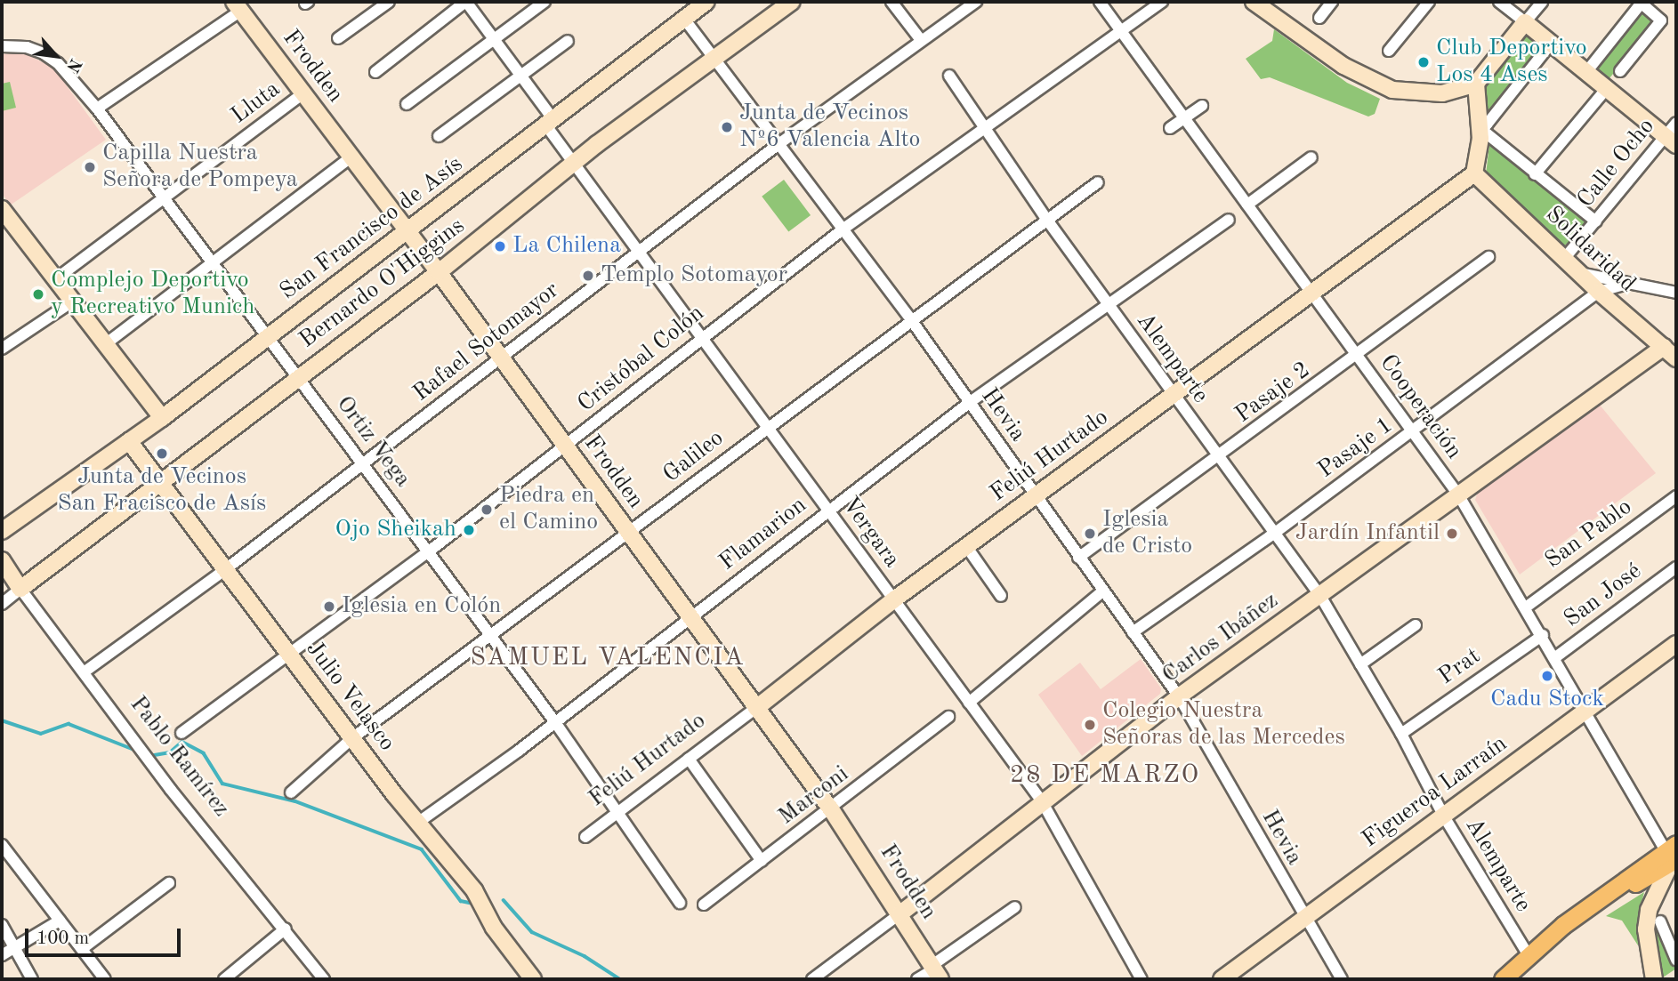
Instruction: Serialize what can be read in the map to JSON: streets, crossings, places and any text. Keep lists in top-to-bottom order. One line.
{"streets":{"main road":["Frodden","San Francisco de Asís","Solidaridad","Bernardo O'Higgins","Feliú Hurtado","Carlos Ibáñez","Julio Velasco","Pablo Ramírez","Figueroa Larraín"],"street":["Lluta","Calle Ocho","Rafael Sotomayor","Alemparte","Cristóbal Colón","Pasaje 2","Cooperación","Hevia","Ortiz Vega","Pasaje 1","Galileo","Vergara","Flamarion","San Pablo","San José","Prat","Marconi"]},"crossings":[["Frodden","Lluta"],["Frodden","San Francisco de Asís"],["Frodden","Bernardo O'Higgins"],["Frodden","Rafael Sotomayor"],["Frodden","Cristóbal Colón"],["Frodden","Feliú Hurtado"],["Frodden","Galileo"],["Frodden","Flamarion"],["Frodden","Carlos Ibáñez"],["Frodden","Marconi"],["Lluta","Ortiz Vega"],["Calle Ocho","Solidaridad"],["San Francisco de Asís","Hevia"],["San Francisco de Asís","Ortiz Vega"],["San Francisco de Asís","Vergara"],["San Francisco de Asís","Julio Velasco"],["Solidaridad","Pasaje 1"],["Solidaridad","Feliú Hurtado"],["Solidaridad","Carlos Ibáñez"],["Bernardo O'Higgins","Hevia"],["Bernardo O'Higgins","Ortiz Vega"],["Bernardo O'Higgins","Vergara"],["Bernardo O'Higgins","Julio Velasco"],["Bernardo O'Higgins","Pablo Ramírez"],["Rafael Sotomayor","Hevia"],["Rafael Sotomayor","Ortiz Vega"],["Rafael Sotomayor","Vergara"],["Rafael Sotomayor","Julio Velasco"],["Rafael Sotomayor","Pablo Ramírez"],["Alemparte","Cristóbal Colón"],["Alemparte","Pasaje 2"],["Alemparte","Pasaje 1"],["Alemparte","Feliú Hurtado"],["Alemparte","Galileo"],["Alemparte","Flamarion"],["Alemparte","Carlos Ibáñez"],["Alemparte","Prat"],["Alemparte","Figueroa Larraín"],["Cristóbal Colón","Cooperación"],["Cristóbal Colón","Hevia"],["Cristóbal Colón","Ortiz Vega"],["Cristóbal Colón","Vergara"],["Cristóbal Colón","Julio Velasco"],["Pasaje 2","Cooperación"],["Pasaje 2","Hevia"],["Cooperación","Pasaje 1"],["Cooperación","Feliú Hurtado"],["Cooperación","San Pablo"],["Cooperación","San José"],["Cooperación","Carlos Ibáñez"],["Cooperación","Prat"],["Cooperación","Figueroa Larraín"],["Hevia","Pasaje 1"],["Hevia","Feliú Hurtado"],["Hevia","Galileo"],["Hevia","Flamarion"],["Hevia","Carlos Ibáñez"],["Hevia","Figueroa Larraín"],["Ortiz Vega","Feliú Hurtado"],["Ortiz Vega","Galileo"],["Ortiz Vega","Flamarion"],["Feliú Hurtado","Vergara"],["Galileo","Vergara"],["Galileo","Julio Velasco"],["Vergara","Flamarion"],["Vergara","Carlos Ibáñez"],["Flamarion","Julio Velasco"]],"districts":["SAMUEL VALENCIA","28 DE MARZO"],"places":["Club Deportivo Los 4 Ases","Junta de Vecinos Nº6 Valencia Alto","Capilla Nuestra Señora de Pompeya","La Chilena","Templo Sotomayor","Complejo Deportivo y Recreativo Munich","Junta de Vecinos San Fracisco de Asís","Piedra en el Camino","Ojo Sheikah","Iglesia de Cristo","Jardín Infantil","Iglesia en Colón","Cadu Stock","Colegio Nuestra Señoras de las Mercedes"],"scale_bar":"100 m","north":"bottom right"}
